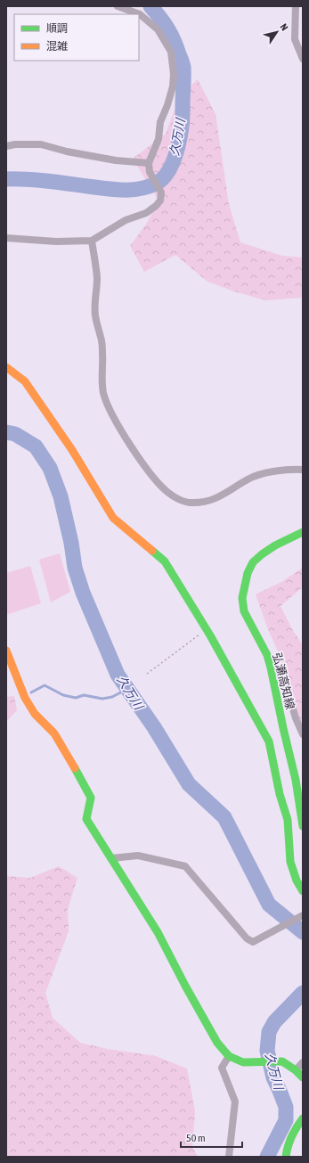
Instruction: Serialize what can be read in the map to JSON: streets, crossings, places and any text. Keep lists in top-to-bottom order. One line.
{"streets":{"street":["弘瀬高知線"]},"water":["久万川"],"legend":["順調","混雑"],"scale_bar":"50 m","north":"top right"}
